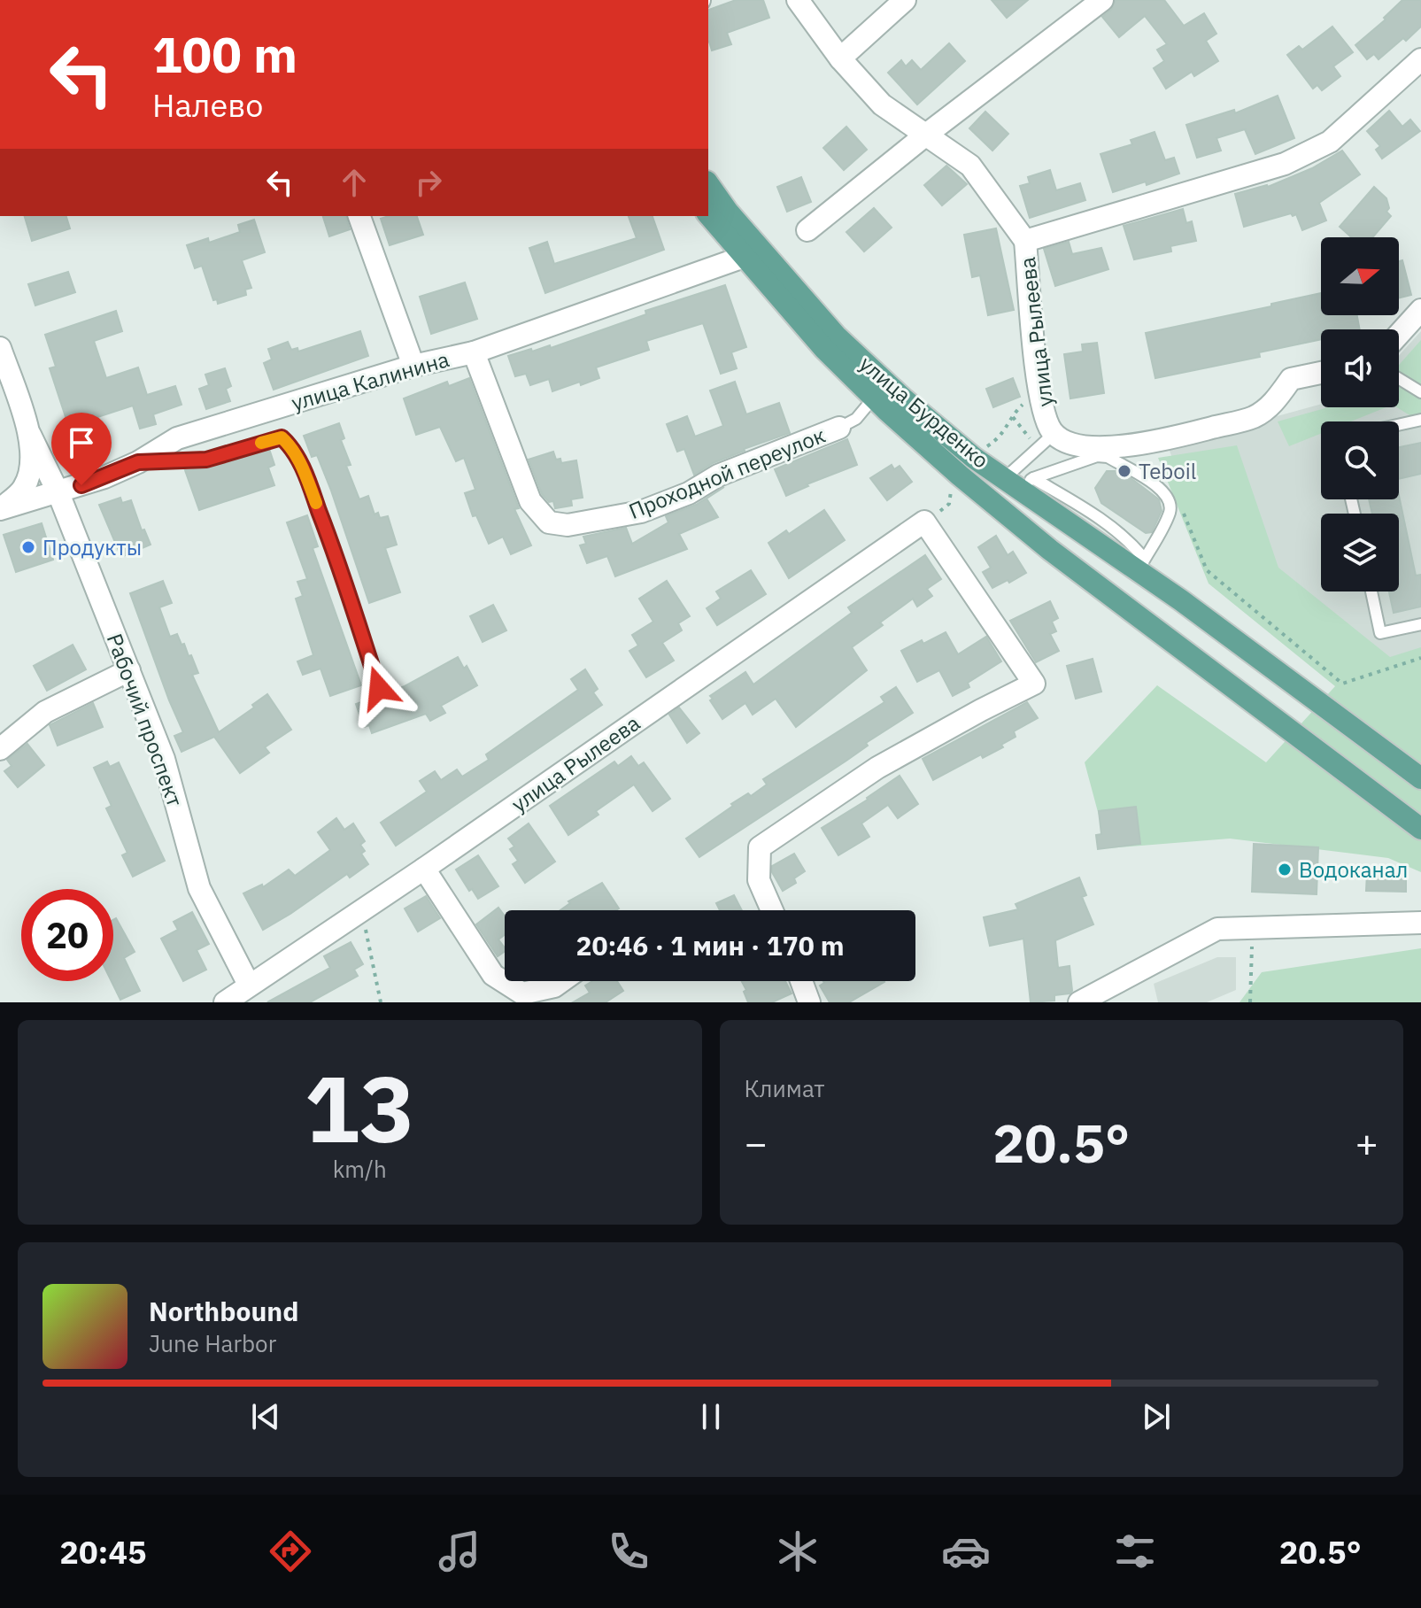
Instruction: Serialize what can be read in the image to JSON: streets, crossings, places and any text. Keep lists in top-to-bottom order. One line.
{"streets":{"main road":["улица Бурденко"],"street":["улица Рылеева","улица Калинина","Проходной переулок","Рабочий проспект"]},"crossings":[["улица Рылеева","Рабочий проспект"],["улица Калинина","улица Бурденко"],["улица Калинина","Проходной переулок"],["улица Калинина","Рабочий проспект"]],"places":["Teboil","Продукты","Водоканал"],"north":"right","page":{"turn":["100 m","Налево"],"limit":"20","trip":"20:46 · 1 мин · 170 m","tile":[["13","km/h"],"Климат"],"heat":["−","20.5°","+"],"song":["Northbound","June Harbor"],"tabs":["20:45","20.5°"]}}
